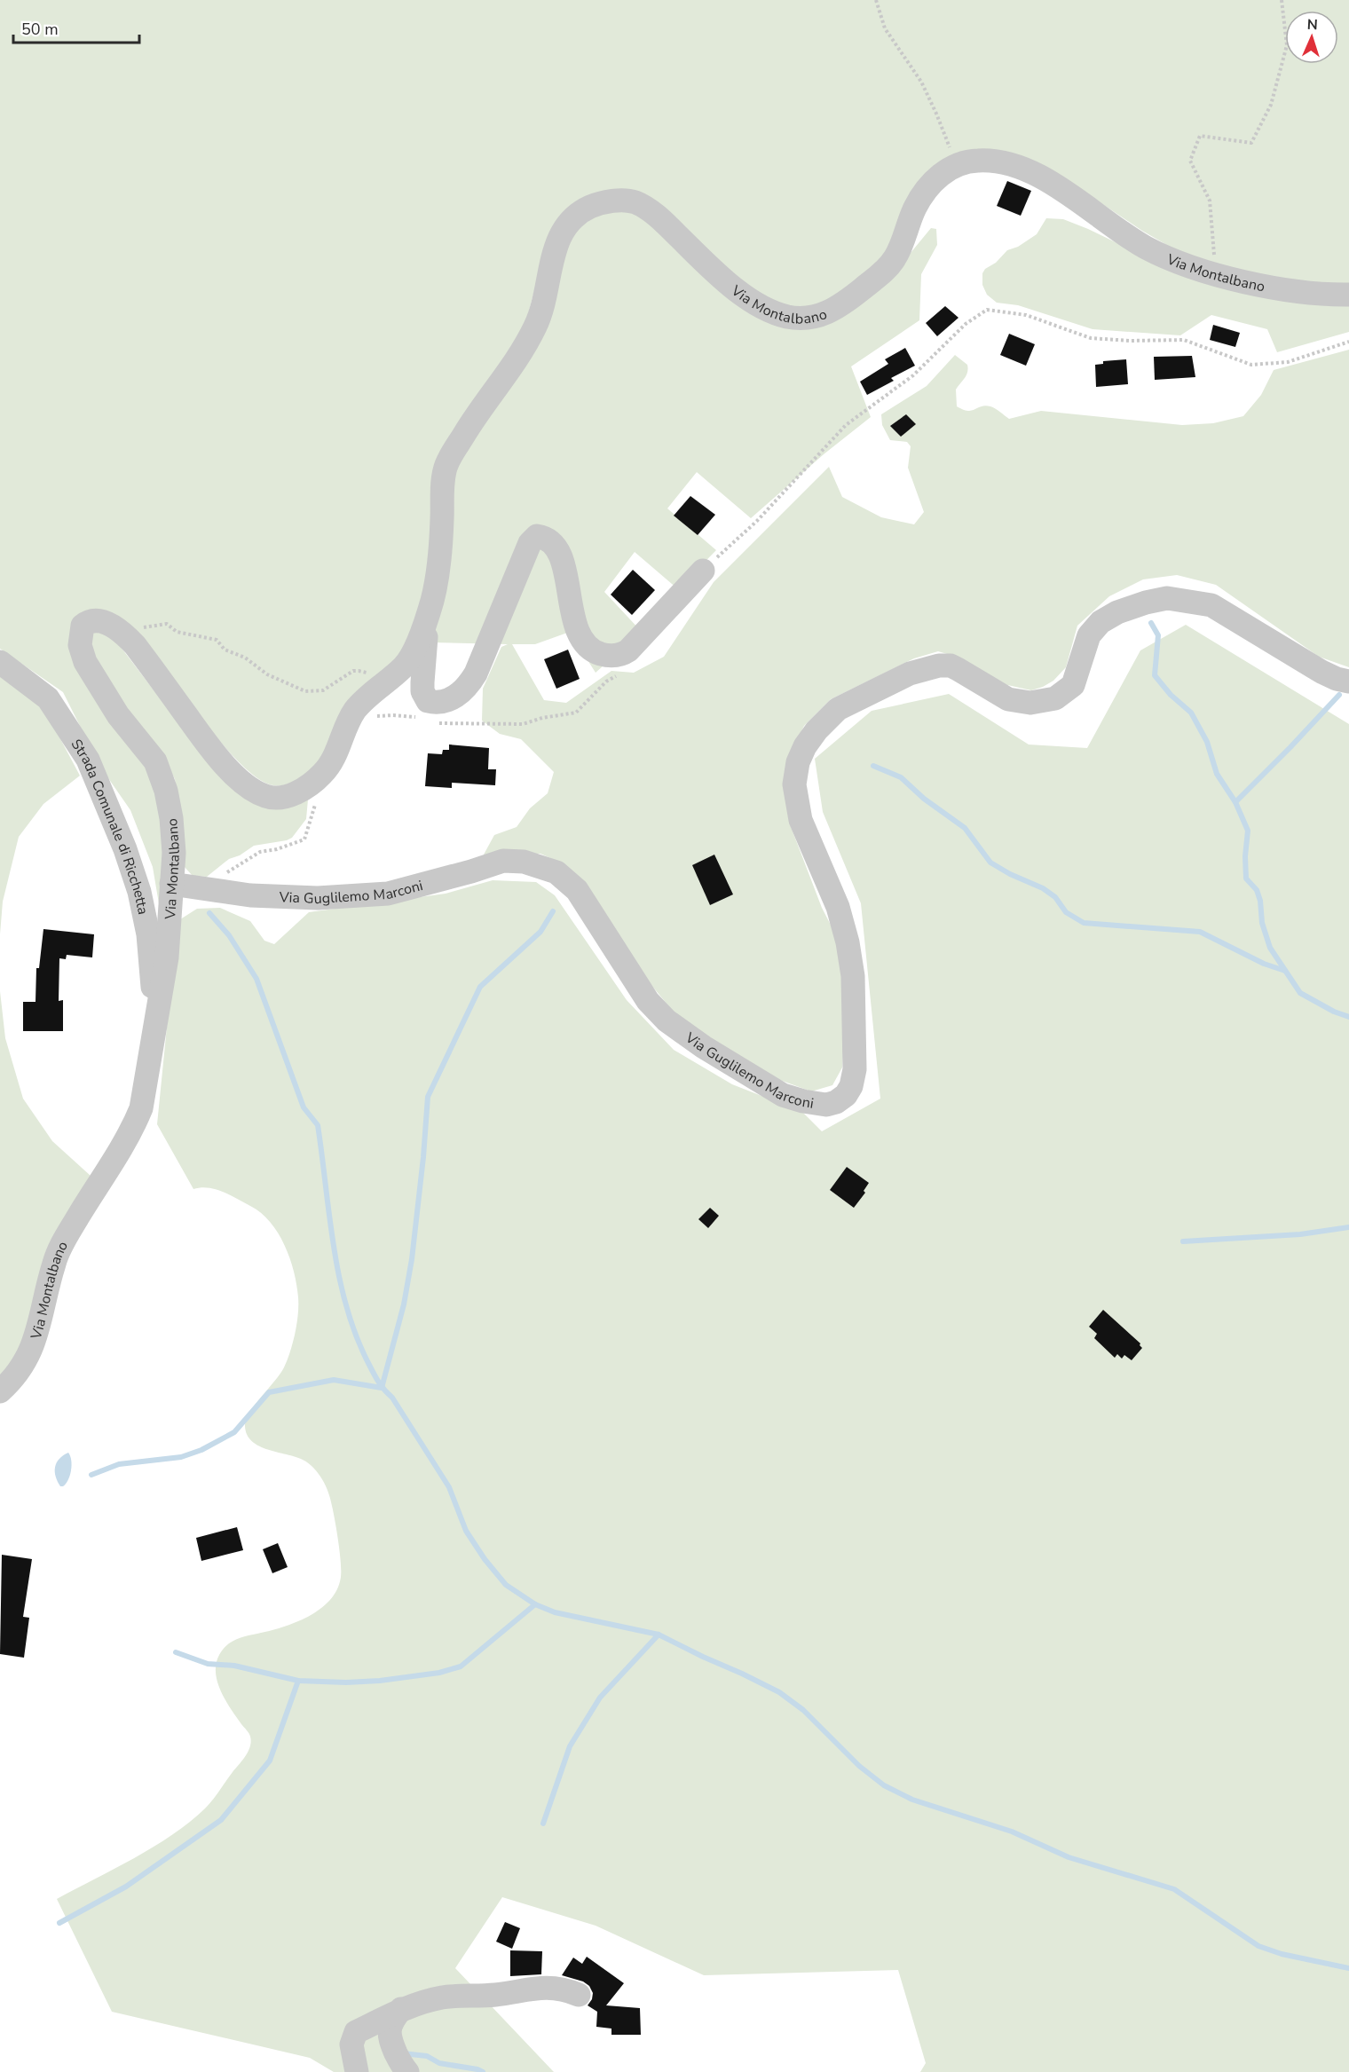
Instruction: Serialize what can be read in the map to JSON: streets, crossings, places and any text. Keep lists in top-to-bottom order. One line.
{"streets":{"street":["Via Montalbano","Strada Comunale di Ricchetta","Via Guglilemo Marconi"]},"crossings":[["Via Montalbano","Strada Comunale di Ricchetta"],["Via Montalbano","Via Guglilemo Marconi"]],"scale_bar":"50 m","north":"top"}
